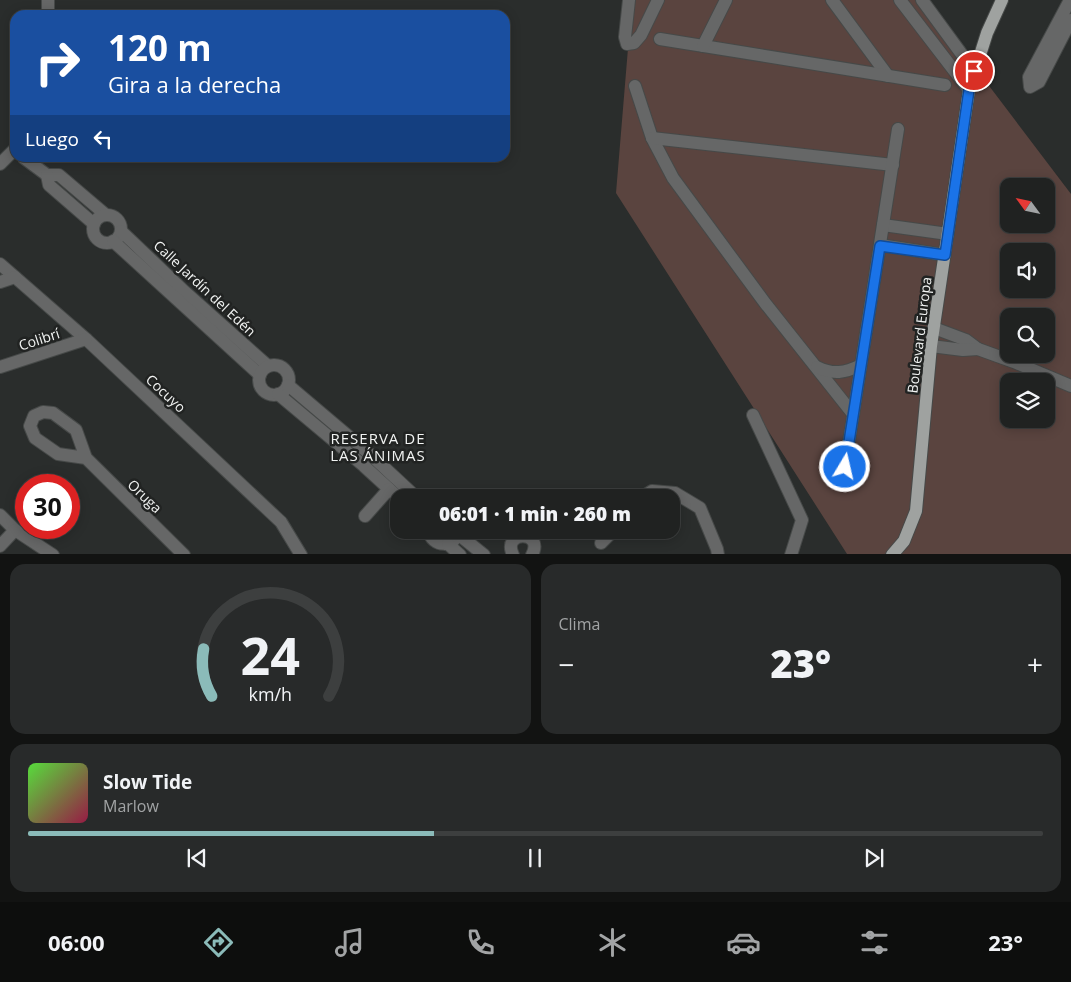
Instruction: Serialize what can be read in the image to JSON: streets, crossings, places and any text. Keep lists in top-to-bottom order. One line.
{"streets":{"main road":["Boulevard Europa"],"street":["Calle Jardín del Edén","Colibrí","Cocuyo","Oruga"]},"crossings":[["Colibrí","Cocuyo"]],"districts":["RESERVA DE LAS ÁNIMAS"],"north":"top left","page":{"turn":["120 m","Gira a la derecha"],"then":"Luego","limit":"30","trip":"06:01 · 1 min · 260 m","tile":"Clima","heat":["−","23°","+"],"song":["Slow Tide","Marlow"],"tabs":["06:00","23°"],"gauge":["24","km/h"]}}
